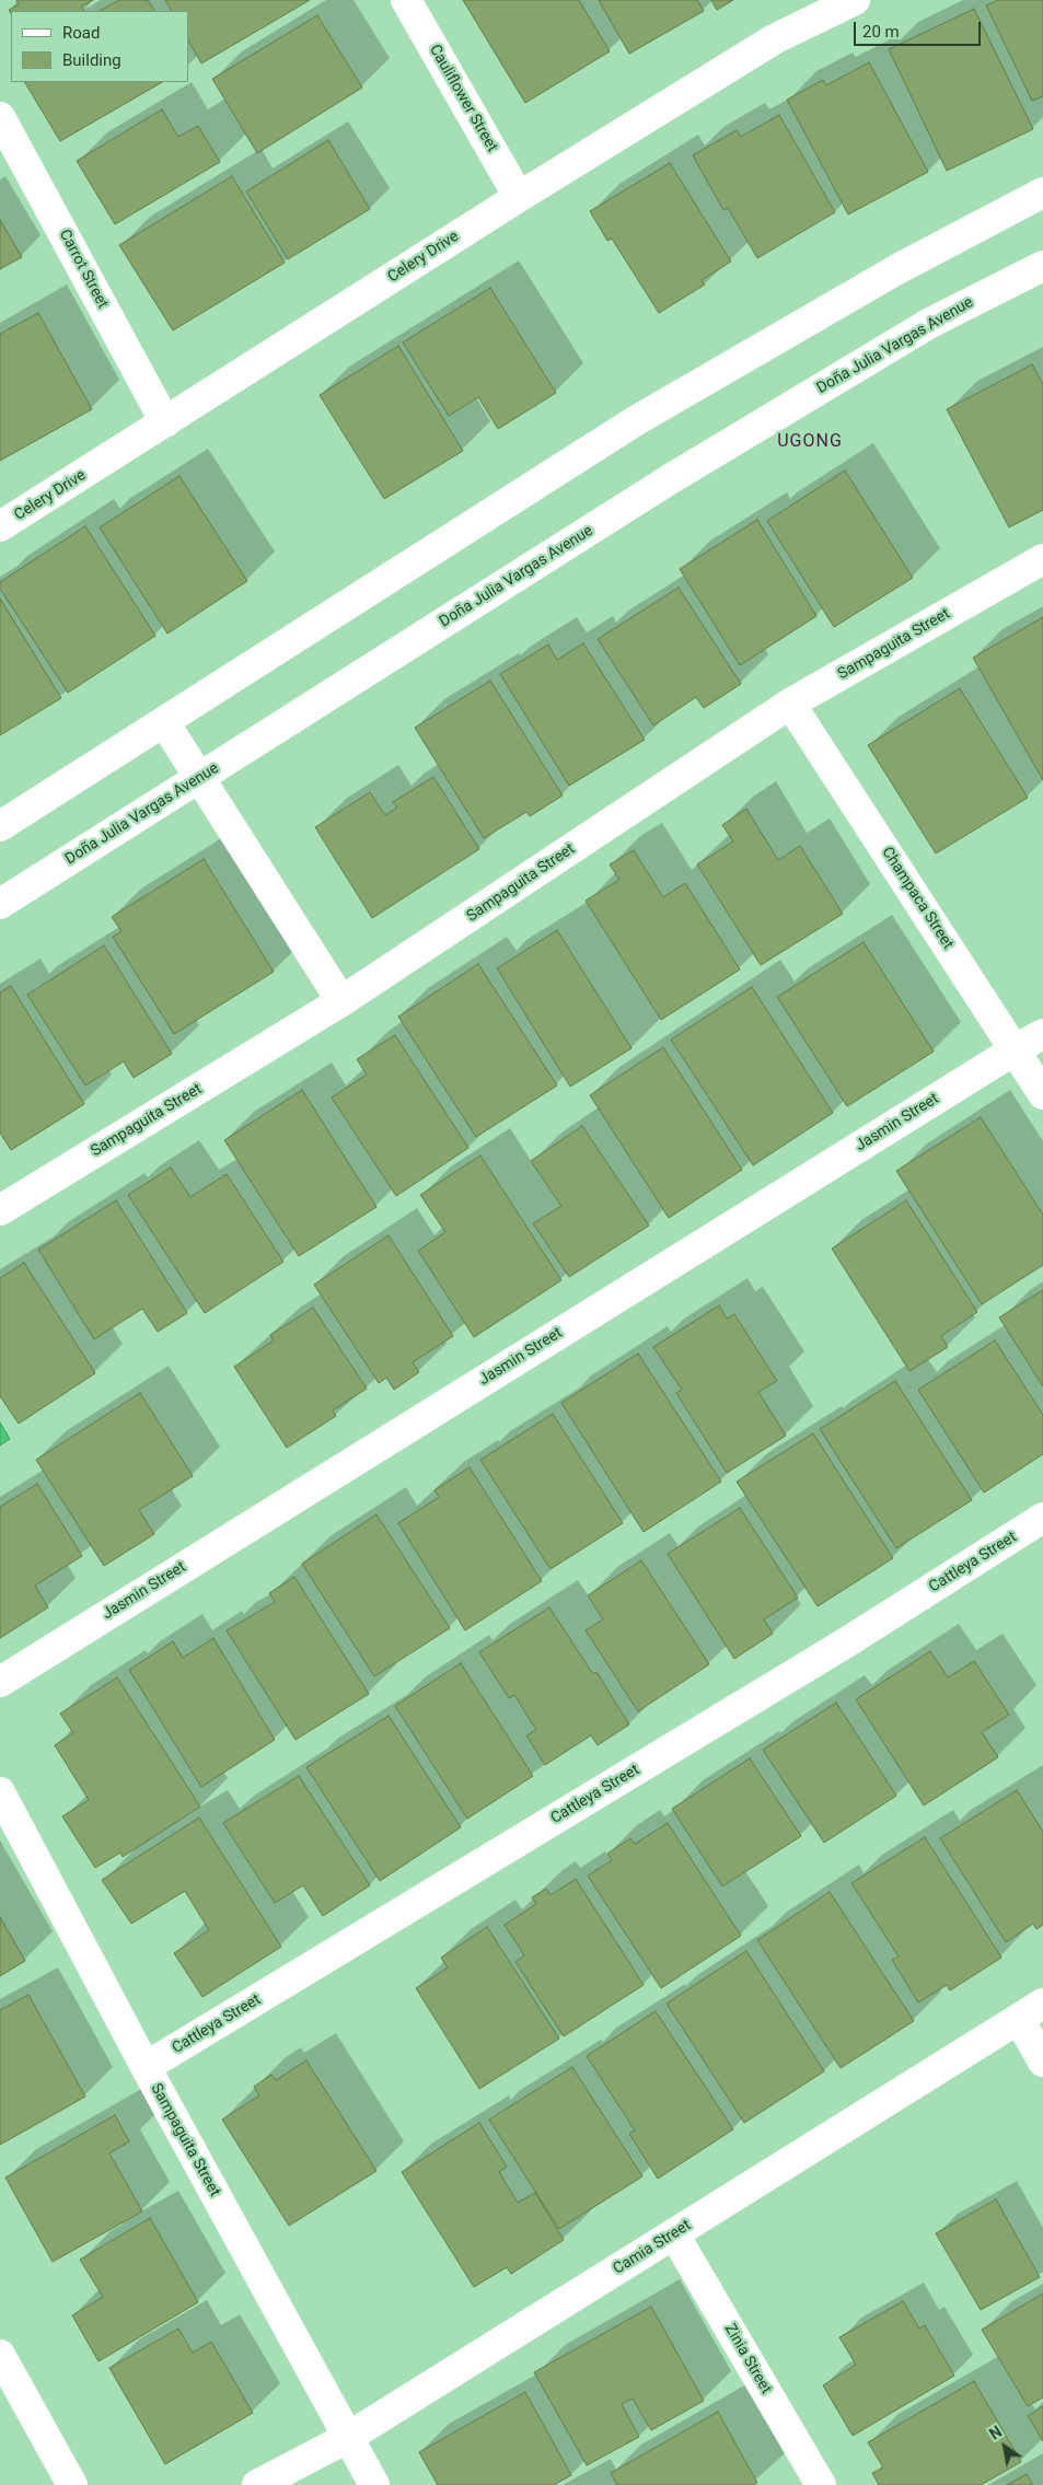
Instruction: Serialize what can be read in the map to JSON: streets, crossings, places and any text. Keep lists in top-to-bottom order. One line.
{"streets":{"street":["Cauliflower Street","Celery Drive","Carrot Street","Doña Julia Vargas Avenue","Sampaguita Street","Champaca Street","Jasmin Street","Cattleya Street","Camia Street","Zinia Street"]},"crossings":[["Cauliflower Street","Celery Drive"],["Celery Drive","Carrot Street"],["Sampaguita Street","Champaca Street"],["Sampaguita Street","Cattleya Street"],["Sampaguita Street","Camia Street"],["Champaca Street","Jasmin Street"],["Camia Street","Zinia Street"]],"districts":["UGONG"],"legend":["Road","Building"],"scale_bar":"20 m","north":"top left"}
